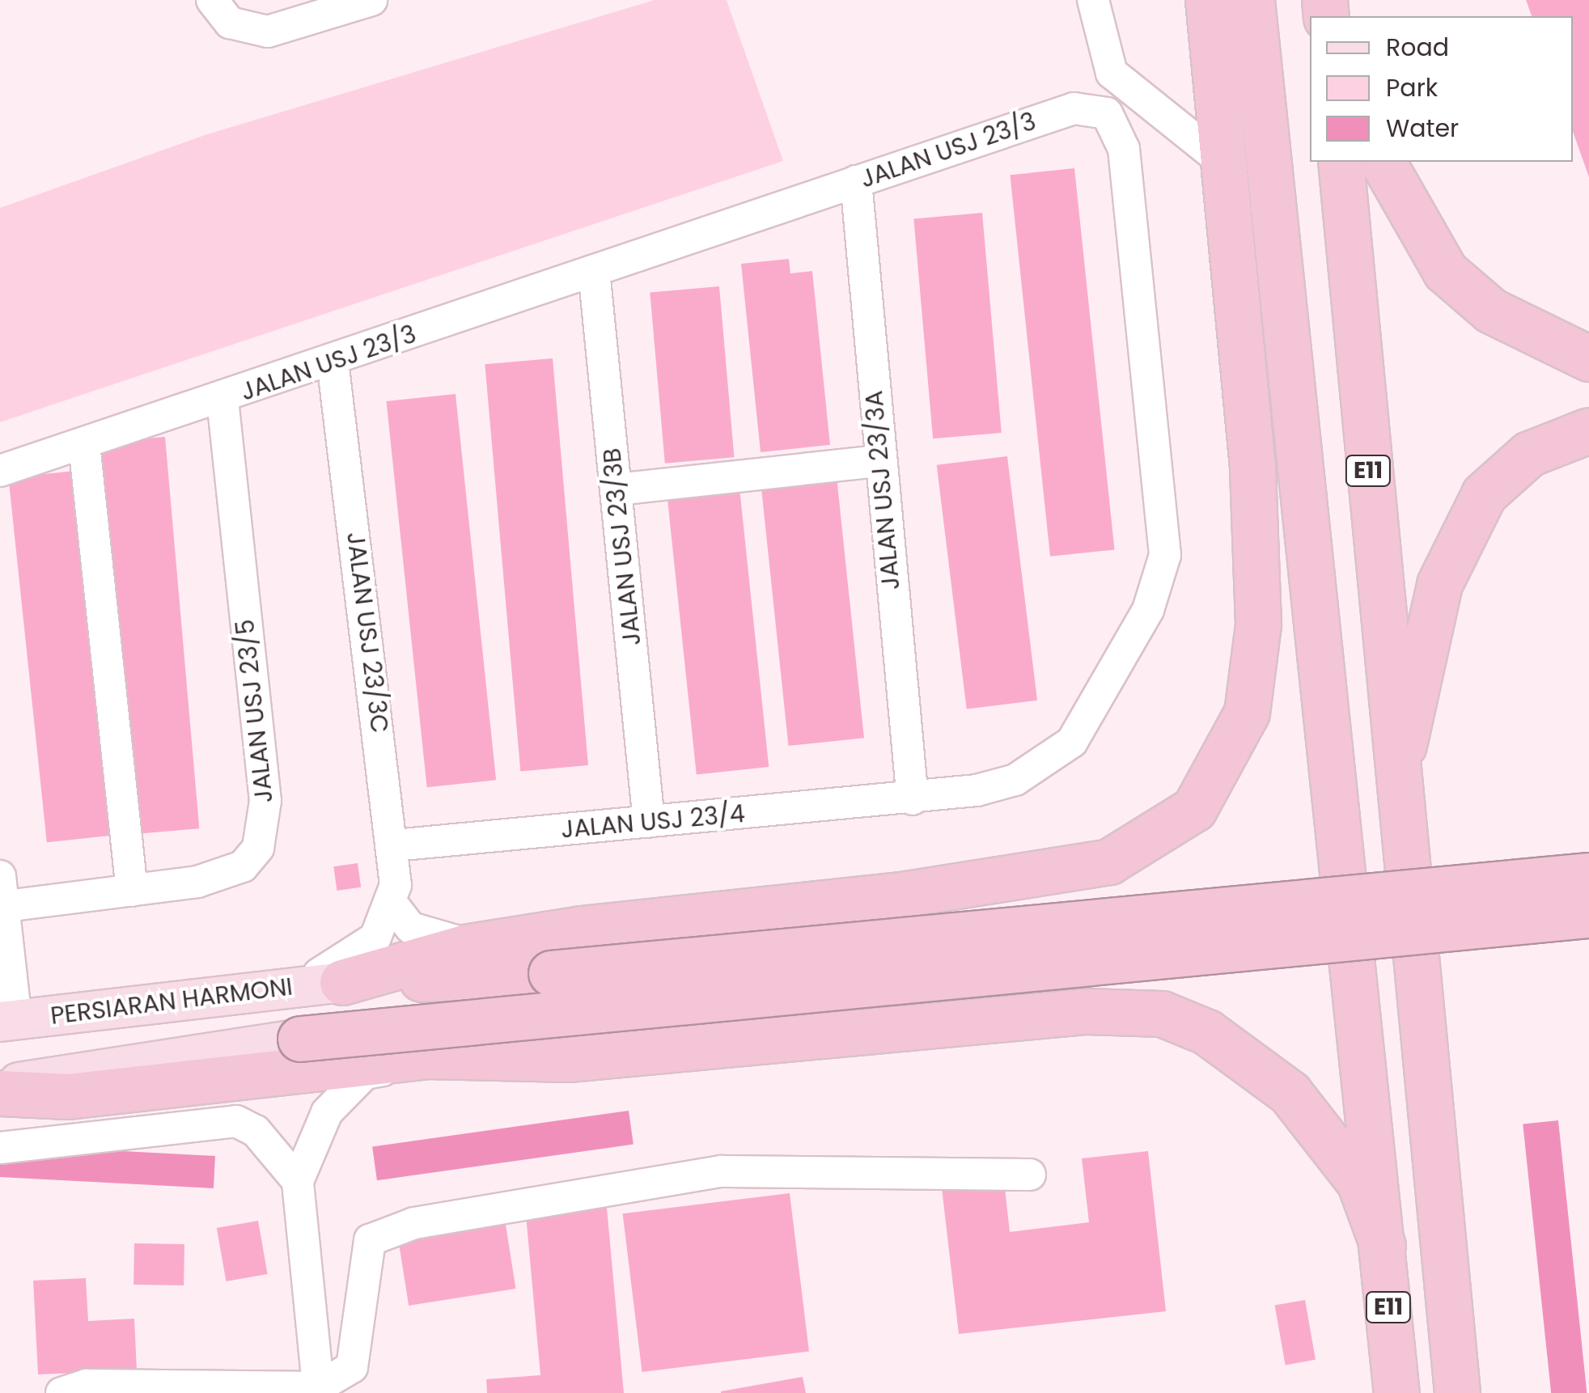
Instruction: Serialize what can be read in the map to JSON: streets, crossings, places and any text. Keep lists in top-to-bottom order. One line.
{"streets":{"highway":["E11"],"main road":["PERSIARAN HARMONI"],"street":["JALAN USJ 23/3","JALAN USJ 23/3A","JALAN USJ 23/3B","JALAN USJ 23/3C","JALAN USJ 23/5","JALAN USJ 23/4"]},"crossings":[["JALAN USJ 23/3","JALAN USJ 23/3A"],["JALAN USJ 23/3","JALAN USJ 23/3B"],["JALAN USJ 23/3","JALAN USJ 23/3C"],["JALAN USJ 23/3","JALAN USJ 23/5"],["JALAN USJ 23/3","JALAN USJ 23/4"],["JALAN USJ 23/3A","JALAN USJ 23/4"],["JALAN USJ 23/3B","JALAN USJ 23/4"],["JALAN USJ 23/3C","JALAN USJ 23/4"],["JALAN USJ 23/3C","PERSIARAN HARMONI"]],"legend":["Road","Park","Water"]}
